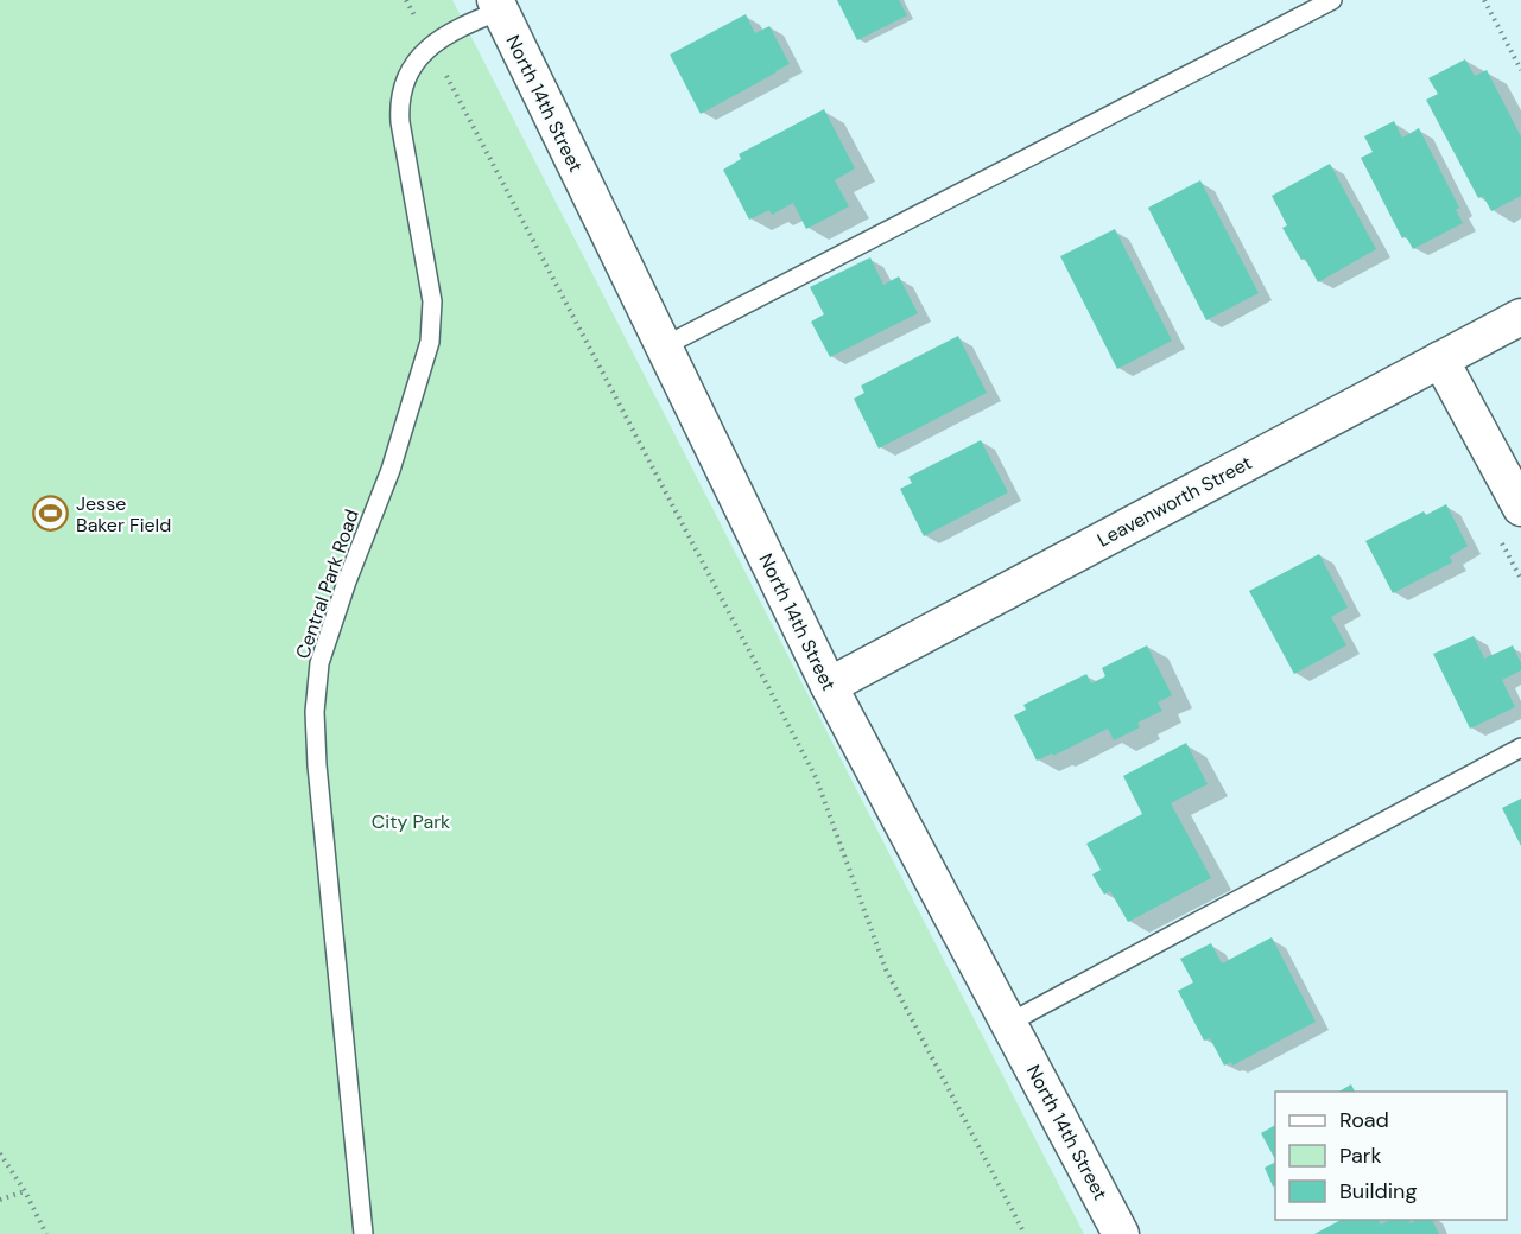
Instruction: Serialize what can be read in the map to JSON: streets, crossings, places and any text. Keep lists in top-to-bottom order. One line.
{"streets":{"street":["North 14th Street","Leavenworth Street"],"lane":["Central Park Road"]},"crossings":[["North 14th Street","Leavenworth Street"],["North 14th Street","Central Park Road"]],"parks":["City Park"],"places":{"sports":["Jesse Baker Field"]},"legend":["Road","Park","Building"]}
